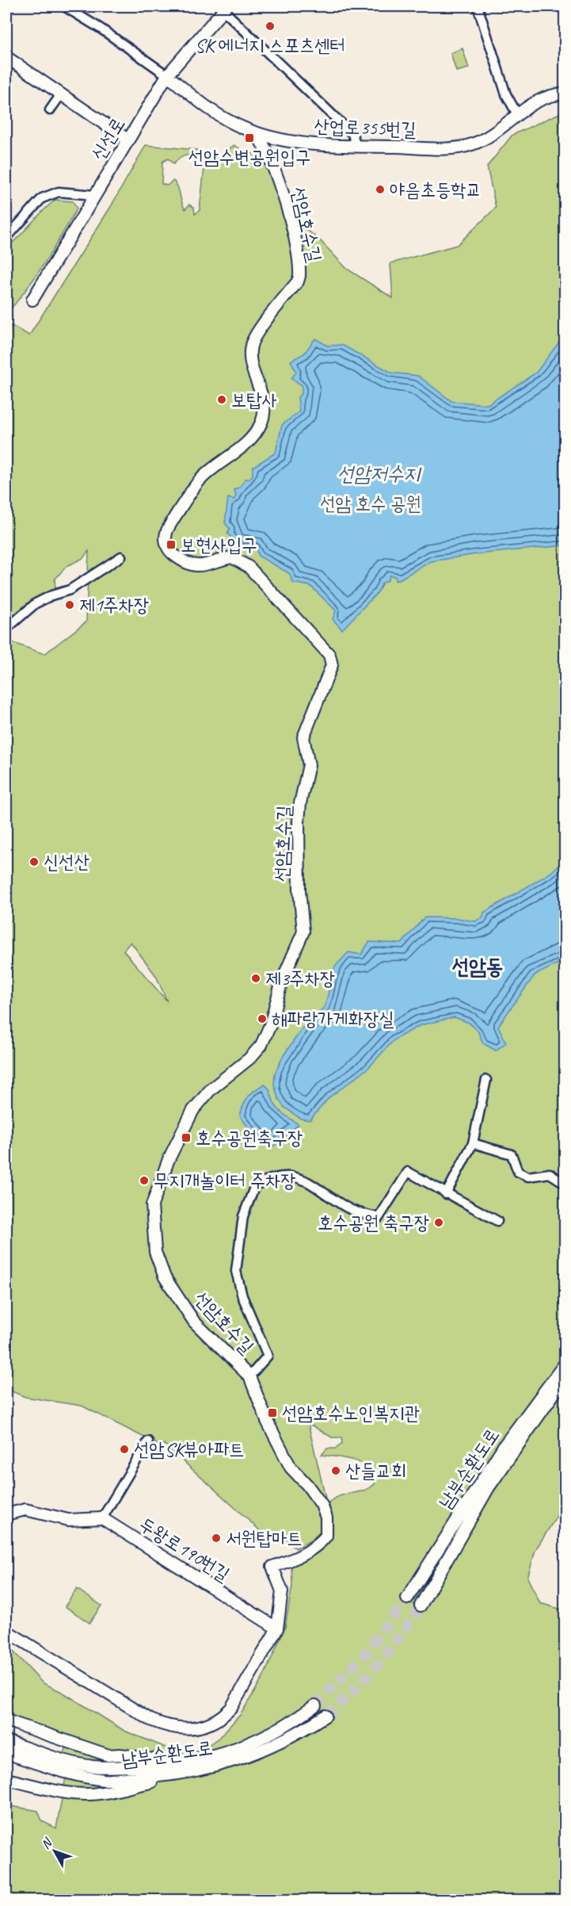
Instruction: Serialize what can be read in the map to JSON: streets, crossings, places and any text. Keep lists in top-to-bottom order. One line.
{"streets":{"street":["산업로355번길","신선로","선암호수길","남부순환도로","두왕로190번길"]},"crossings":[["산업로355번길","신선로"],["산업로355번길","선암호수길"],["선암호수길","두왕로190번길"]],"districts":["선암동"],"water":["선암저수지"],"parks":["선암 호수 공원"],"places":{"other":["SK 에너지 스포츠센터","야음초등학교","보탑사","제1주차장","신선산","제3주차장","해파랑가게화장실","무지개놀이터 주차장","호수공원 축구장","선암SK뷰아파트","산들교회","서원탑마트"],"transit":["선암수변공원입구","보현사입구","호수공원축구장","선암호수노인복지관"]},"north":"top left"}
